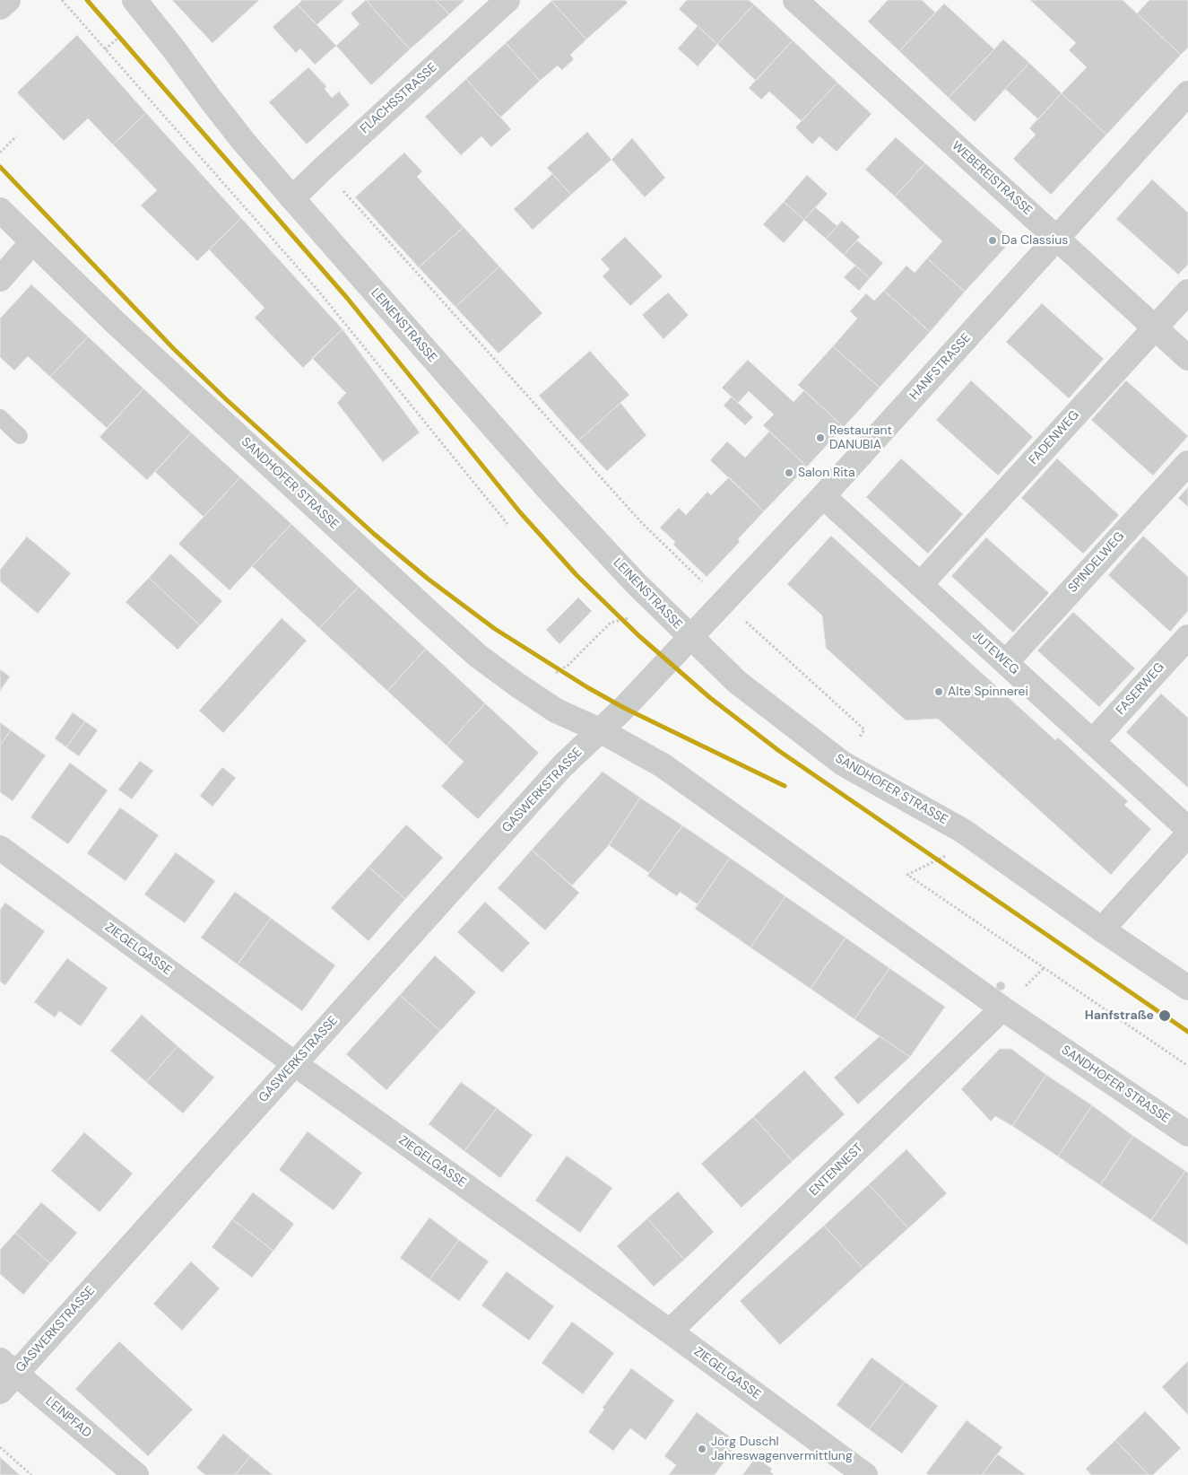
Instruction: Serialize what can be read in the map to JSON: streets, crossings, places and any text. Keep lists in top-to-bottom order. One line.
{"streets":{"street":["FLACHSSTRASSE","WEBEREISTRASSE","LEINENSTRASSE","HANFSTRASSE","FADENWEG","SANDHOFER STRASSE","SPINDELWEG","JUTEWEG","FASERWEG","GASWERKSTRASSE","ZIEGELGASSE","ENTENNEST","LEINPFAD"]},"crossings":[["FLACHSSTRASSE","LEINENSTRASSE"],["WEBEREISTRASSE","HANFSTRASSE"],["WEBEREISTRASSE","FADENWEG"],["LEINENSTRASSE","HANFSTRASSE"],["LEINENSTRASSE","SANDHOFER STRASSE"],["HANFSTRASSE","SANDHOFER STRASSE"],["HANFSTRASSE","JUTEWEG"],["FADENWEG","JUTEWEG"],["SANDHOFER STRASSE","GASWERKSTRASSE"],["SANDHOFER STRASSE","ENTENNEST"],["SPINDELWEG","JUTEWEG"],["JUTEWEG","FASERWEG"],["GASWERKSTRASSE","ZIEGELGASSE"],["GASWERKSTRASSE","LEINPFAD"],["ZIEGELGASSE","ENTENNEST"]],"places":["Da Classius","Restaurant DANUBIA","Salon Rita","Alte Spinnerei","Hanfstraße","Jörg Duschl Jahreswagenvermittlung"]}
